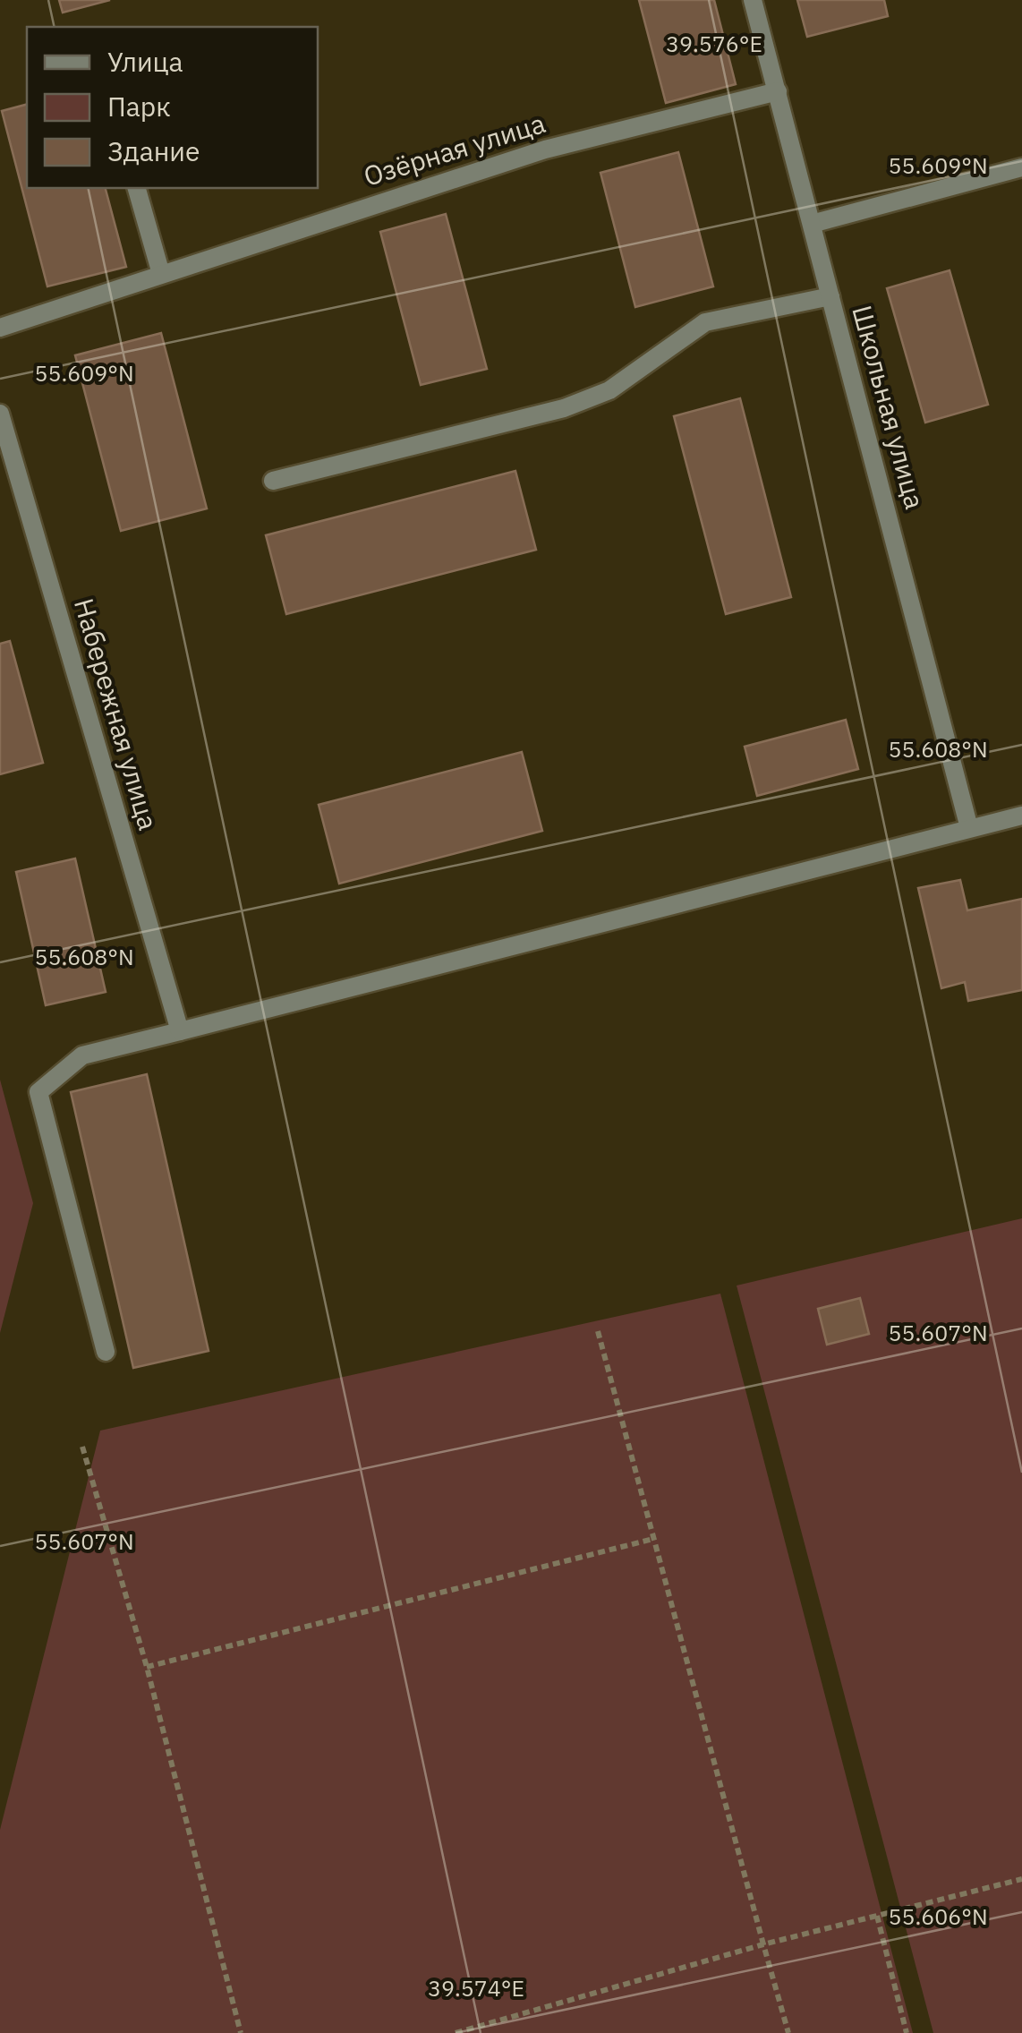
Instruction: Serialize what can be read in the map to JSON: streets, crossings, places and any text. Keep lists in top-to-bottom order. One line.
{"streets":{"street":["Озёрная улица","Школьная улица","Набережная улица"]},"crossings":[["Озёрная улица","Школьная улица"]],"legend":["Улица","Парк","Здание"],"coordinates":["39.576°E","55.609°N","55.608°N","55.607°N","55.606°N","39.574°E"]}
